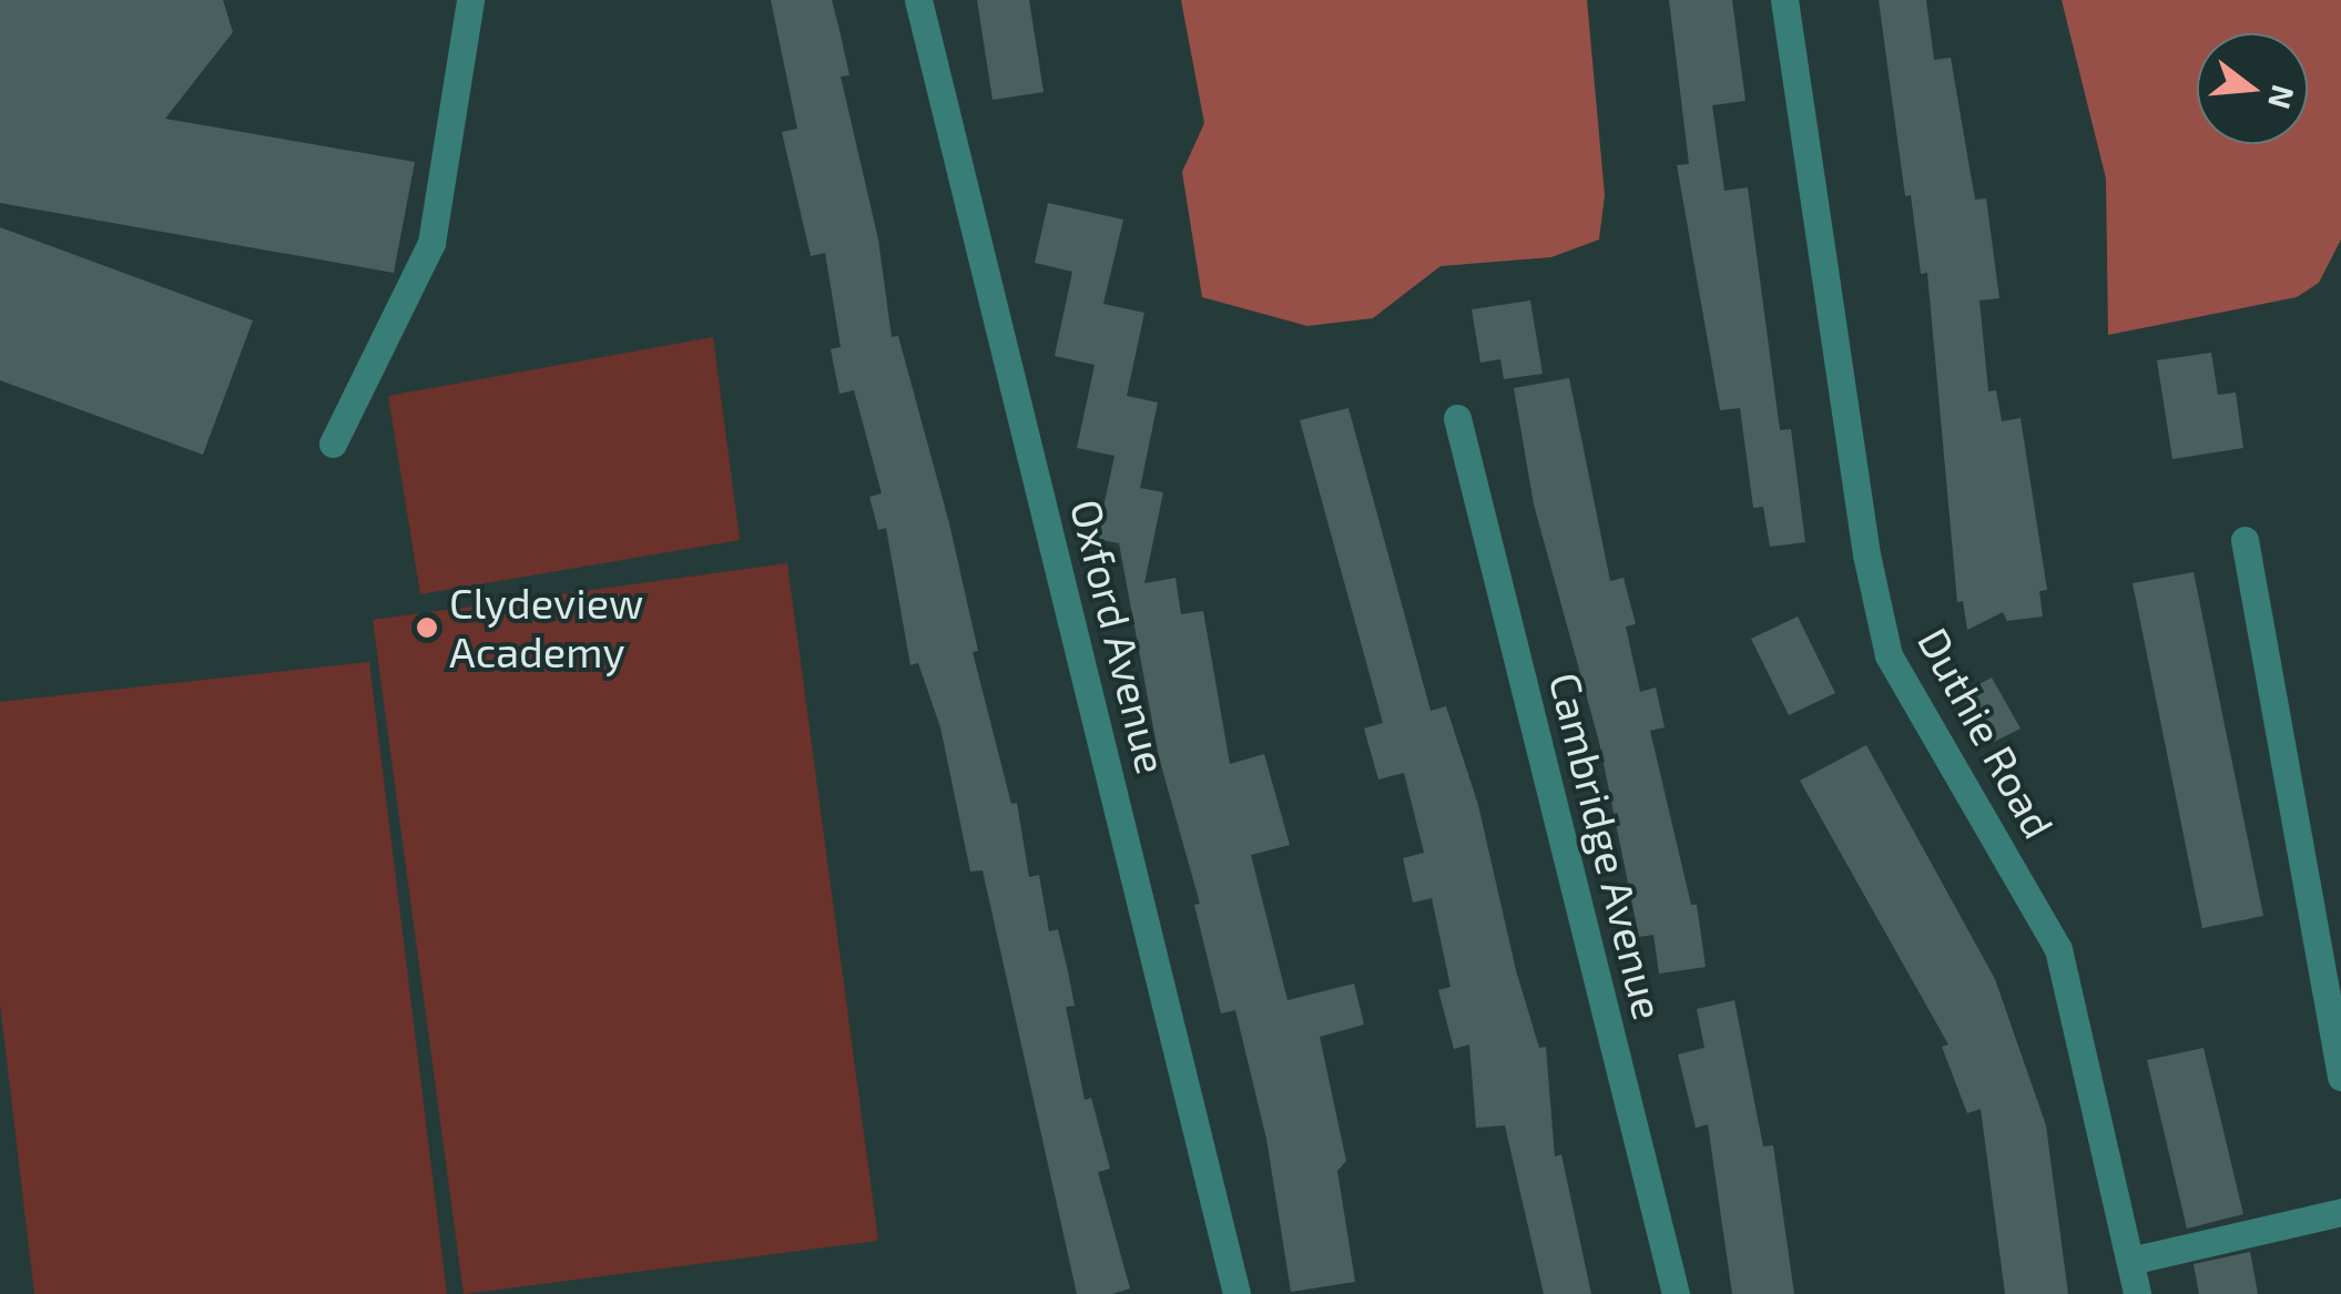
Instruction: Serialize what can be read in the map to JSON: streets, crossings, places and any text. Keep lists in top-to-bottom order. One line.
{"streets":{"street":["Oxford Avenue","Duthie Road","Cambridge Avenue"]},"places":["Clydeview Academy"],"north":"right"}
